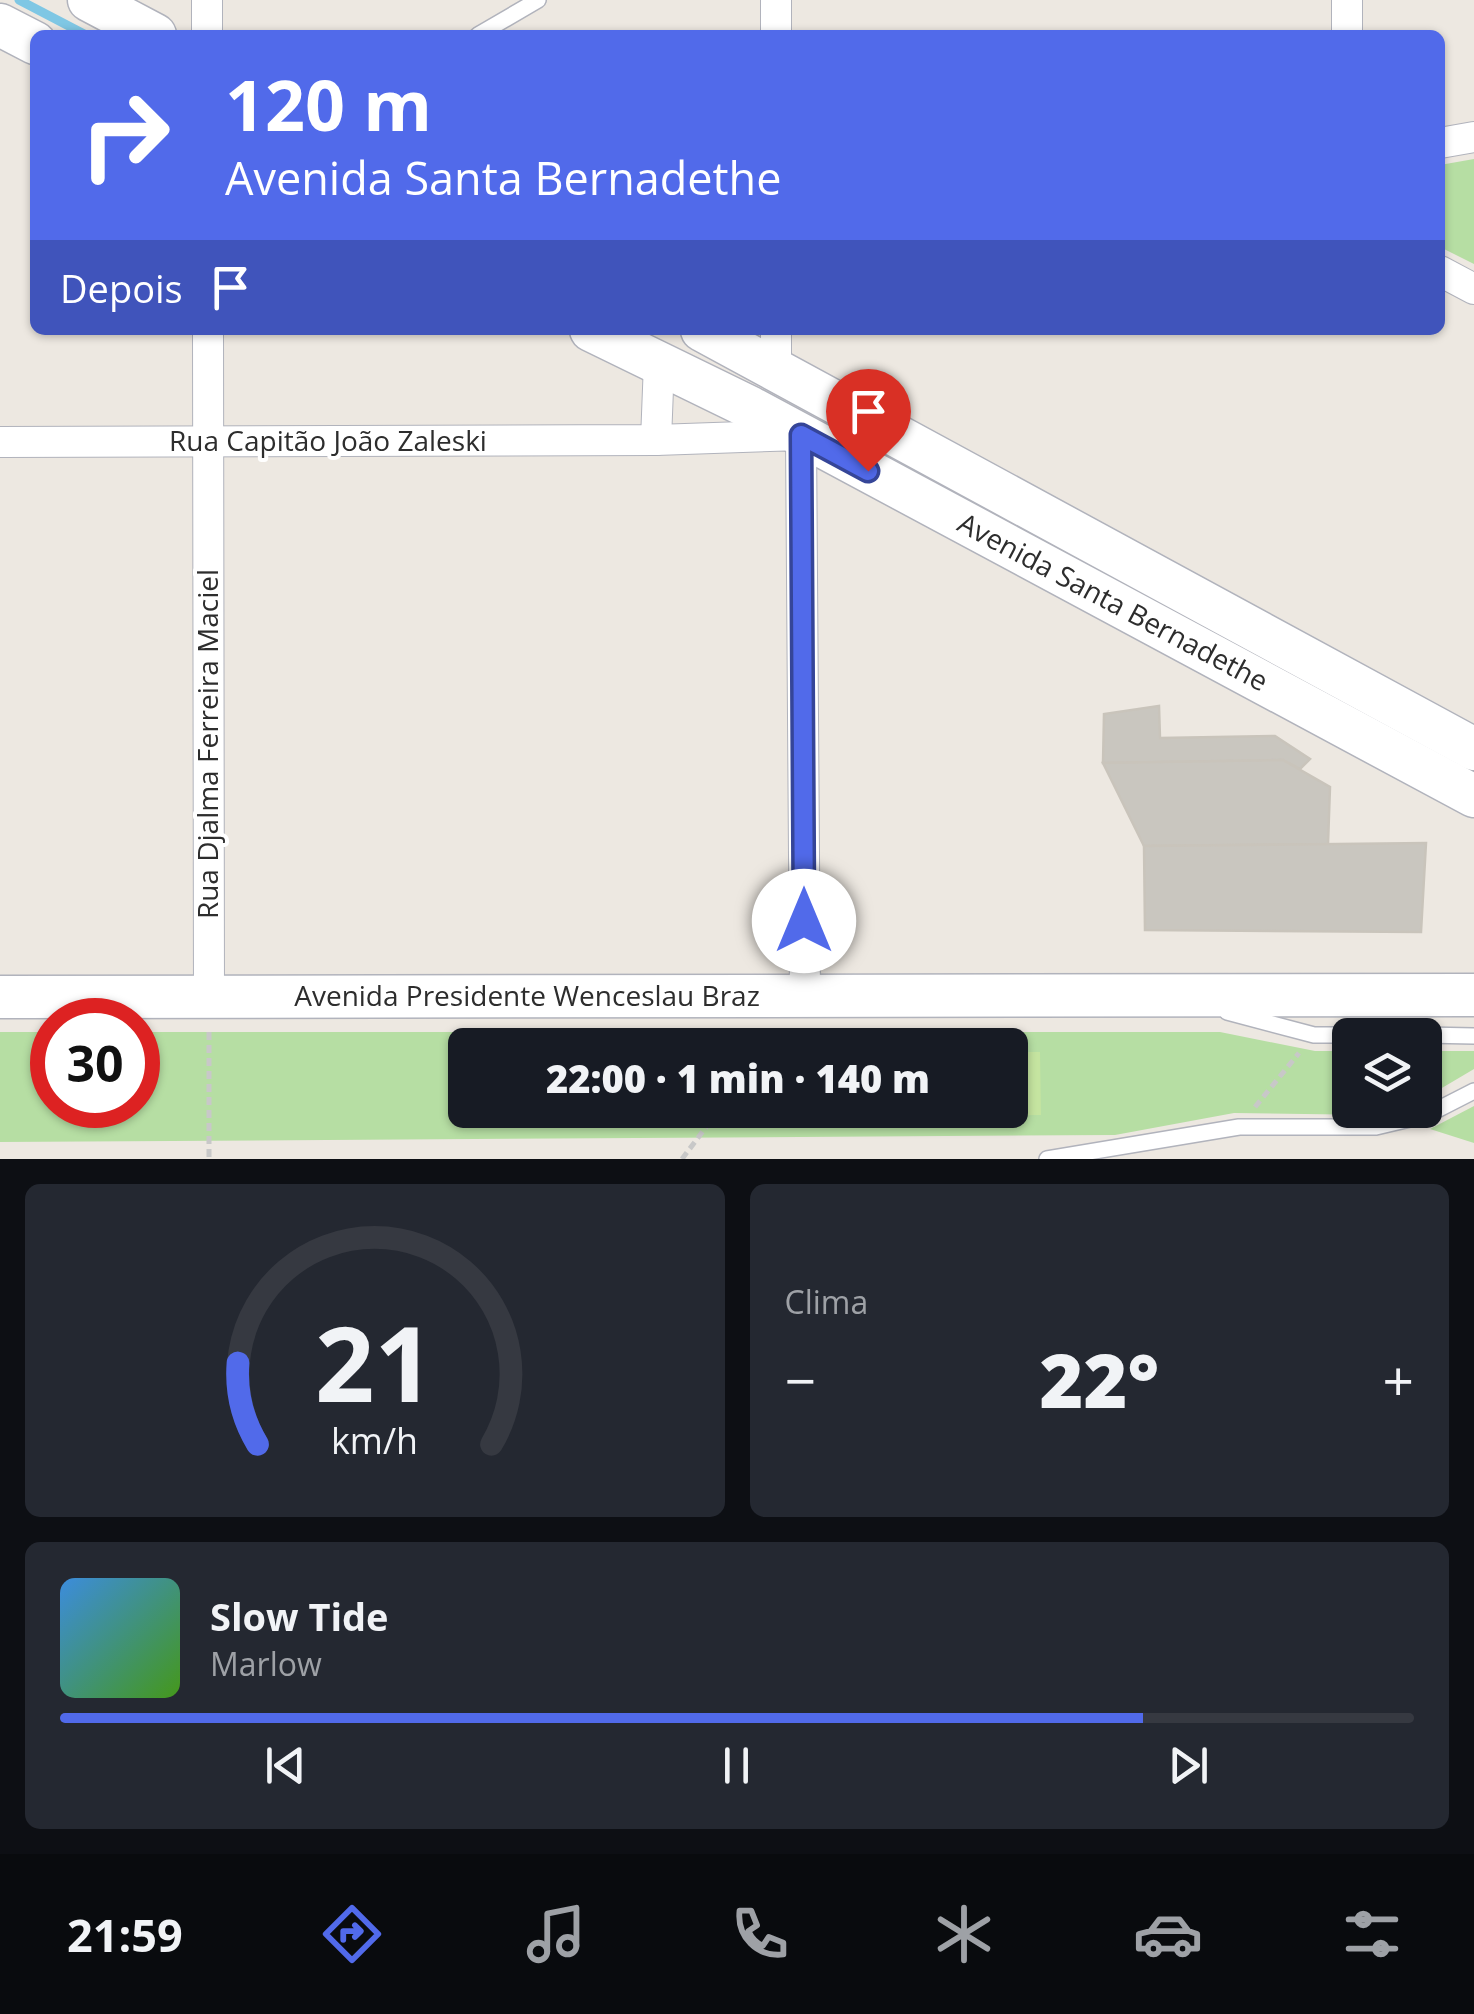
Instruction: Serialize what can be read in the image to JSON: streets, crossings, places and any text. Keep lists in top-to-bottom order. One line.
{"streets":{"main road":["Avenida Santa Bernadethe","Avenida Presidente Wenceslau Braz"],"street":["Rua Capitão João Zaleski","Rua Djalma Ferreira Maciel"]},"crossings":[["Rua Capitão João Zaleski","Avenida Santa Bernadethe"],["Rua Capitão João Zaleski","Rua Djalma Ferreira Maciel"],["Rua Djalma Ferreira Maciel","Avenida Presidente Wenceslau Braz"]],"page":{"turn":["120 m","Avenida Santa Bernadethe"],"then":"Depois","limit":"30","trip":"22:00 · 1 min · 140 m","tile":"Clima","heat":["−","22°","+"],"song":["Slow Tide","Marlow"],"tabs":"21:59","gauge":["21","km/h"]}}
